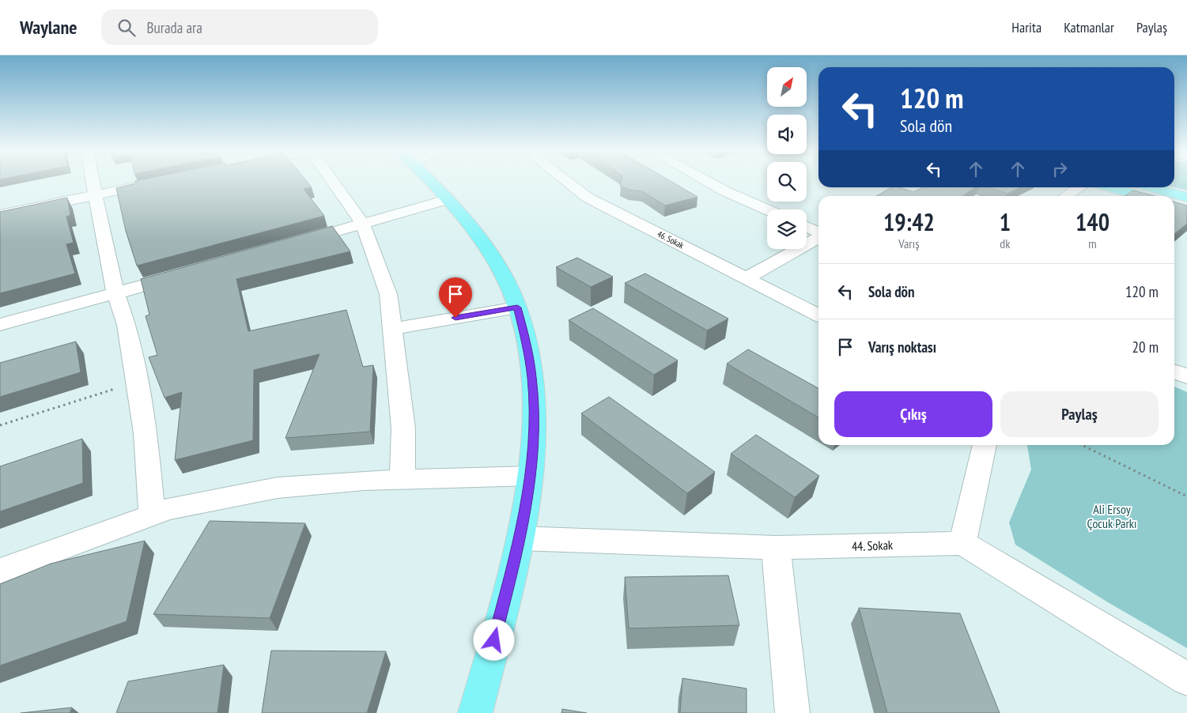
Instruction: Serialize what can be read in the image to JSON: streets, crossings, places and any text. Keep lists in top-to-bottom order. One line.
{"streets":{"street":["46. Sokak","44. Sokak"]},"parks":["Ali Ersoy Çocuk Parkı"],"north":"top right","page":{"header":"Waylane","search":"Burada ara","nav":["Harita","Katmanlar","Paylaş"],"turn":["120 m","Sola dön"],"eta":["19:42","Varış","1","dk","140","m"],"list":[{"name":"Sola dön","value":"120 m"},{"name":"Varış noktası","value":"20 m"}],"buttons":["Çıkış","Paylaş"]}}
